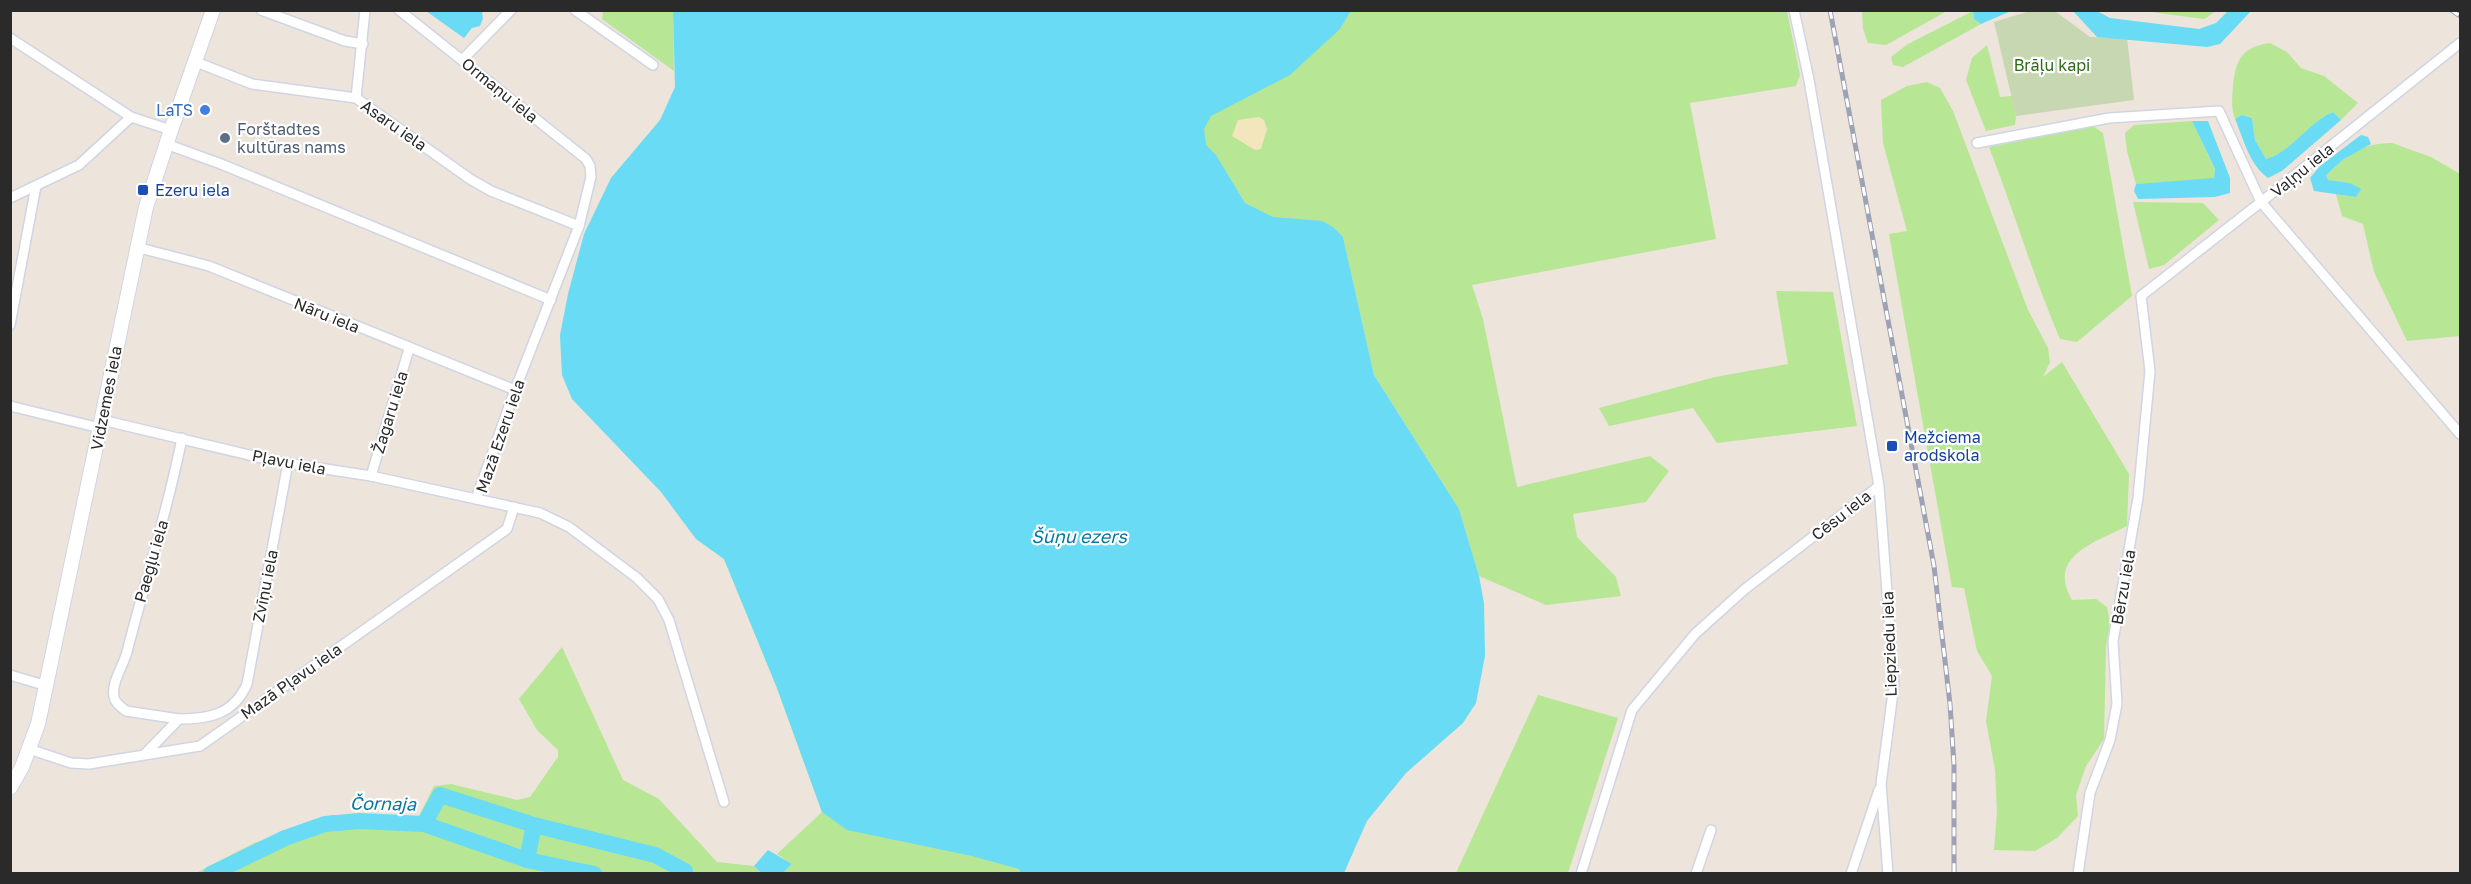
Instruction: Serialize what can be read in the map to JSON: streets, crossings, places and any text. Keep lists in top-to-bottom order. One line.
{"streets":{"street":["Ormaņu iela","Asaru iela","Vaļņu iela","Nāru iela","Vidzemes iela","Žagaru iela","Mazā Ezeru iela","Pļavu iela","Cēsu iela","Paegļu iela","Zvīņu iela","Bērzu iela","Liepziedu iela","Mazā Pļavu iela"]},"crossings":[["Ormaņu iela","Mazā Ezeru iela"],["Asaru iela","Vidzemes iela"],["Asaru iela","Mazā Ezeru iela"],["Vaļņu iela","Bērzu iela"],["Nāru iela","Vidzemes iela"],["Nāru iela","Žagaru iela"],["Nāru iela","Mazā Ezeru iela"],["Vidzemes iela","Pļavu iela"],["Vidzemes iela","Mazā Pļavu iela"],["Žagaru iela","Pļavu iela"],["Mazā Ezeru iela","Pļavu iela"],["Mazā Ezeru iela","Mazā Pļavu iela"],["Pļavu iela","Paegļu iela"],["Pļavu iela","Zvīņu iela"],["Cēsu iela","Liepziedu iela"],["Paegļu iela","Zvīņu iela"]],"water":["Šūņu ezers","Čornaja"],"parks":["Brāļu kapi"],"places":{"other":["LaTS","Forštadtes kultūras nams"],"transit":["Ezeru iela","Mežciema arodskola"]}}
